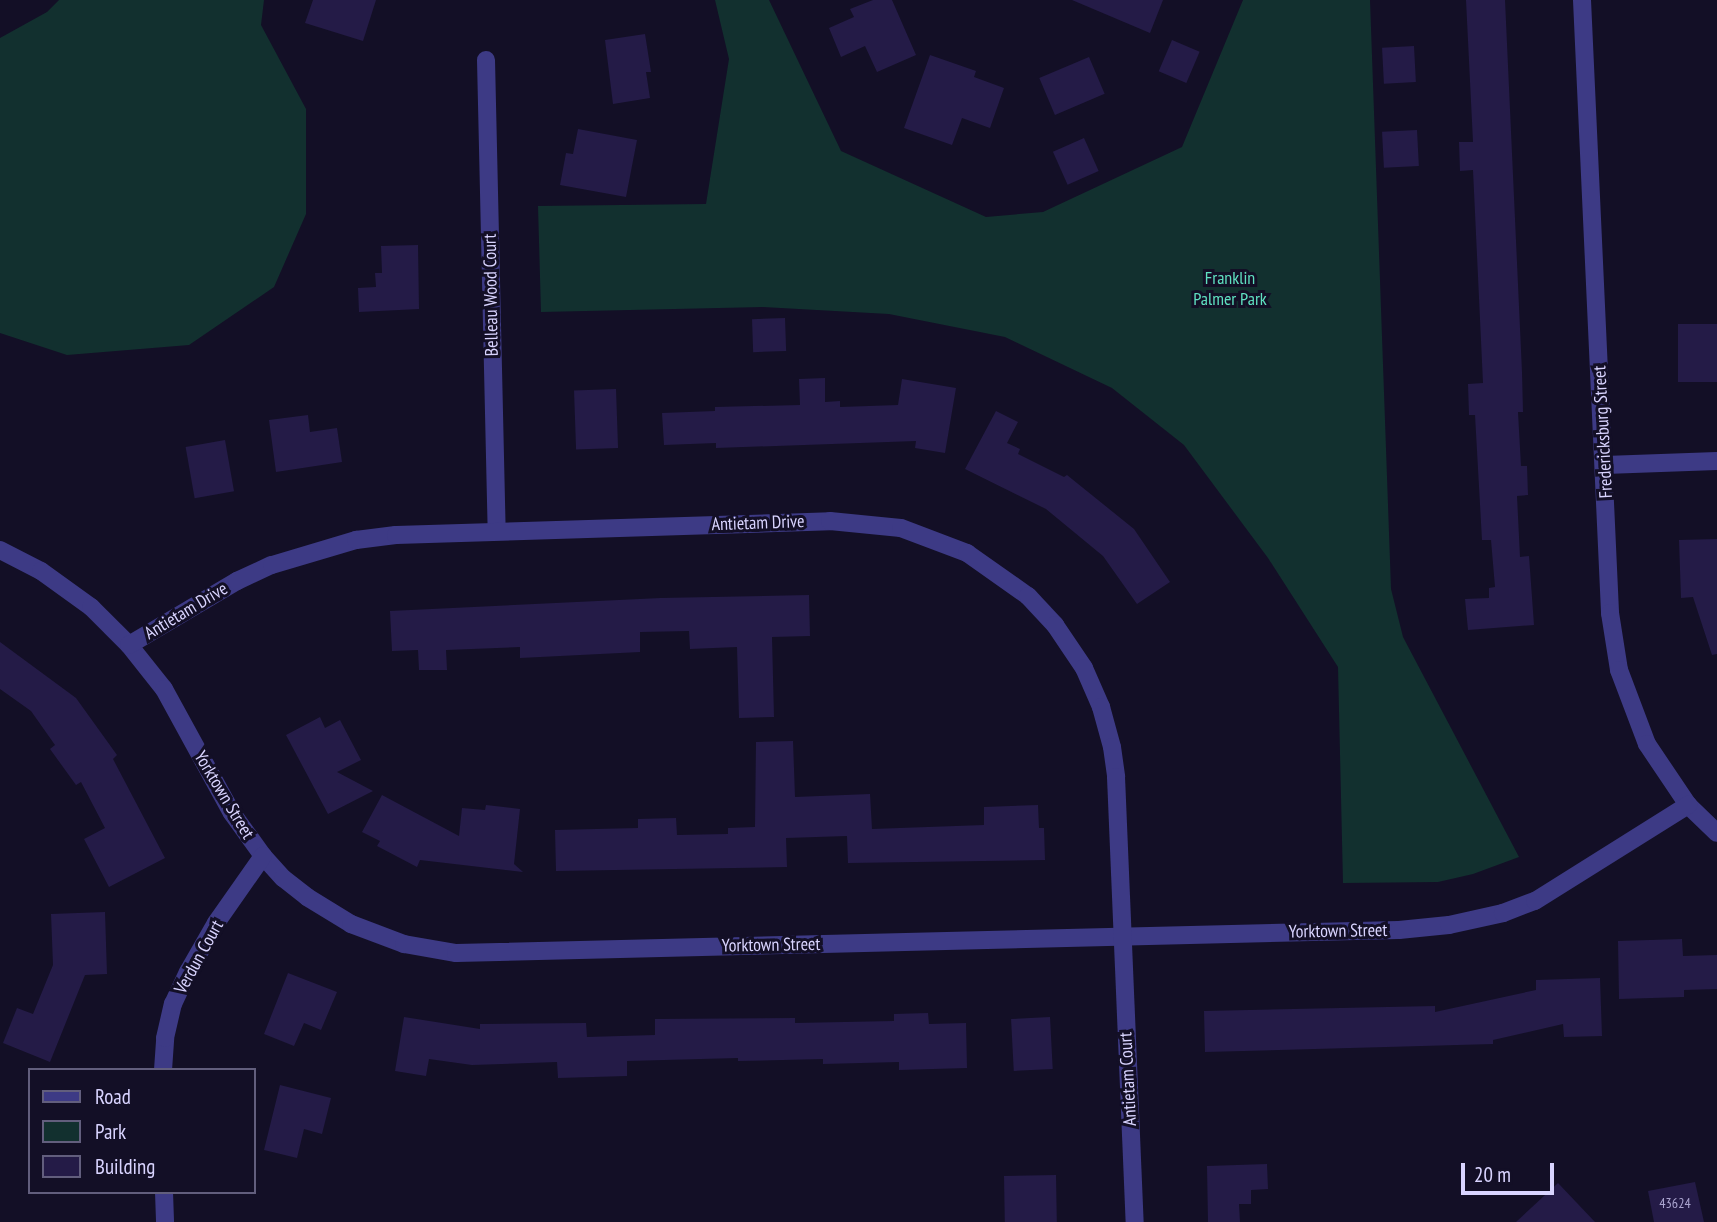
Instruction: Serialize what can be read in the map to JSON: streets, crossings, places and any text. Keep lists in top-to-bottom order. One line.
{"streets":{"street":["Belleau Wood Court","Fredericksburg Street","Antietam Drive","Yorktown Street","Verdun Court","Antietam Court"]},"crossings":[["Belleau Wood Court","Antietam Drive"],["Fredericksburg Street","Yorktown Street"],["Antietam Drive","Yorktown Street"],["Antietam Drive","Antietam Court"],["Yorktown Street","Verdun Court"],["Yorktown Street","Antietam Court"]],"parks":["Franklin Palmer Park"],"house_numbers":["43624"],"legend":["Road","Park","Building"],"scale_bar":"20 m"}
